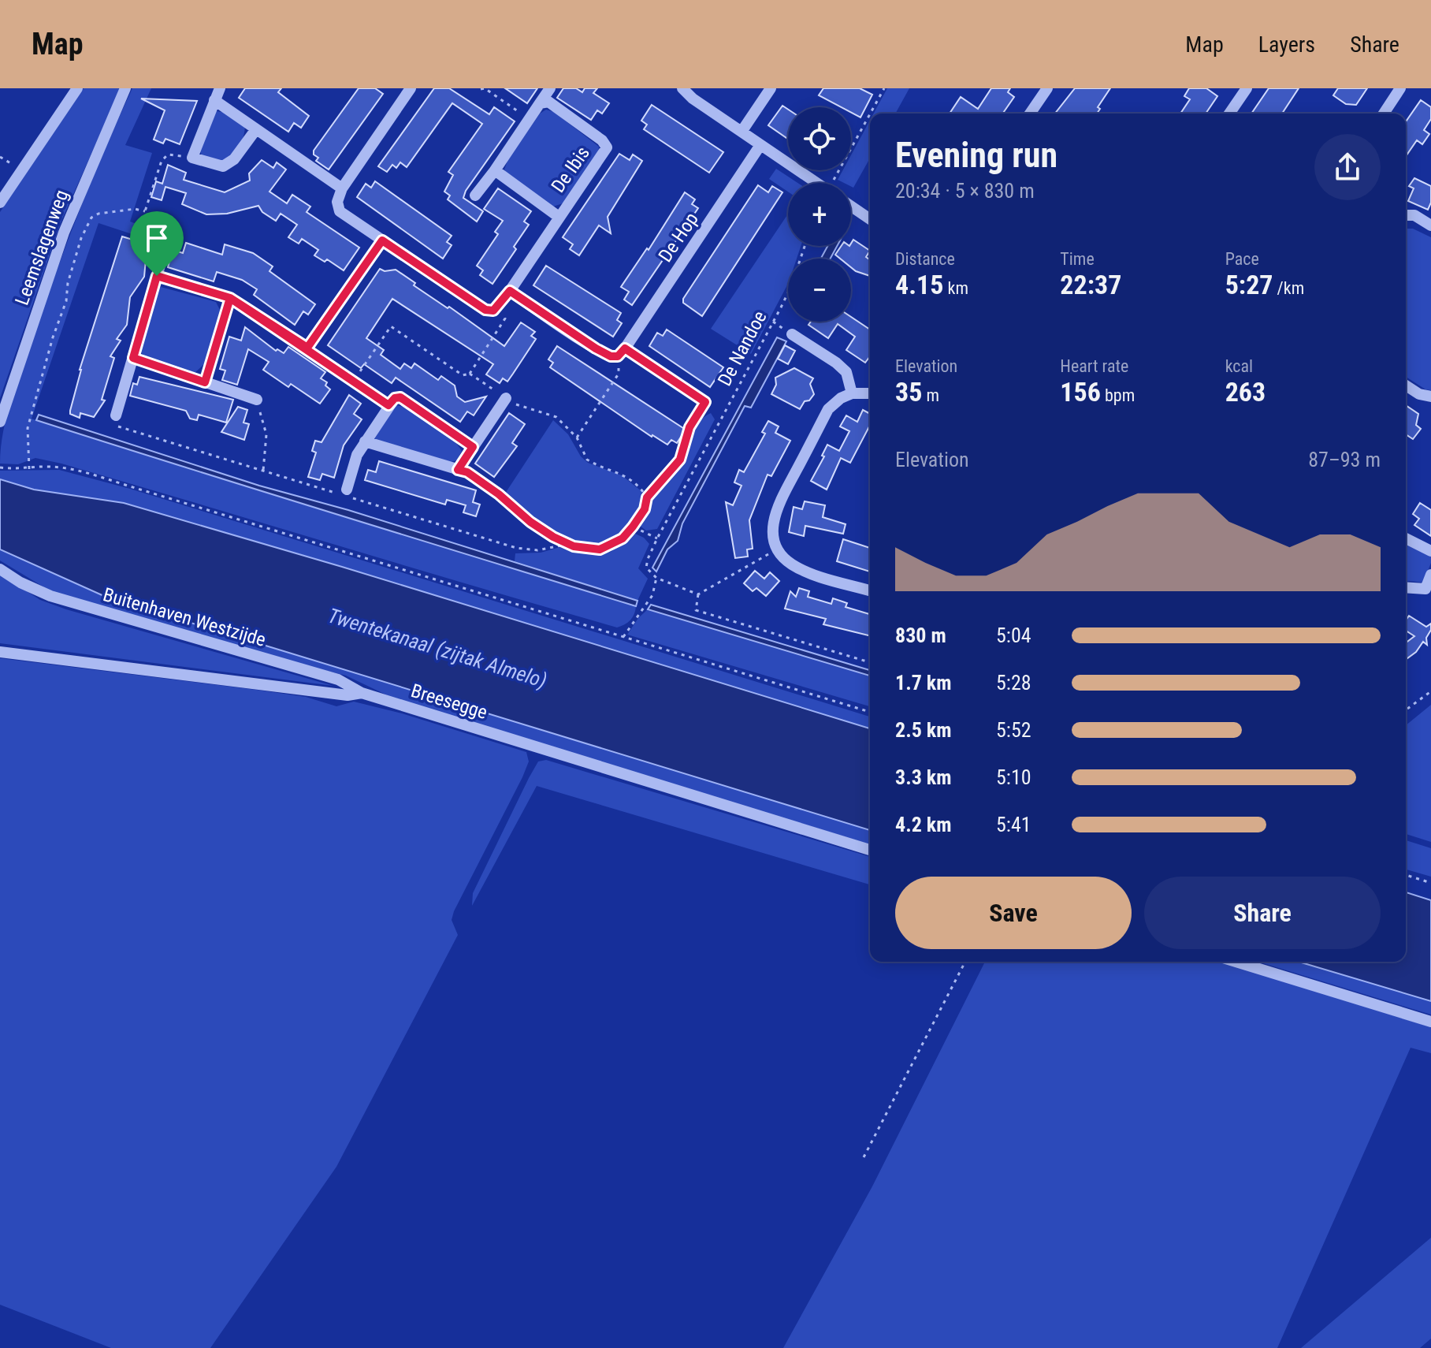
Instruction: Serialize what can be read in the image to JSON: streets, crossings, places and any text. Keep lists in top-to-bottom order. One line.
{"streets":{"street":["De Ibis","De Hop","Leemslagenweg","Buitenhaven Westzijde","Breesegge"],"path":["De Nandoe"]},"crossings":[["Buitenhaven Westzijde","Breesegge"]],"water":["Twentekanaal (zijtak Almelo)"],"page":{"header":"Map","nav":["Map","Layers","Share"],"map_buttons":["+","−"],"heading":["Evening run","20:34 · 5 × 830 m"],"stats":[["Distance","4.15 km"],["Time","22:37"],["Pace","5:27 /km"],["Elevation","35 m"],["Heart rate","156 bpm"],["kcal","263"]],"chart":["Elevation","87–93 m"],"list":[{"name":"830 m","note":"5:04"},{"name":"1.7 km","note":"5:28"},{"name":"2.5 km","note":"5:52"},{"name":"3.3 km","note":"5:10"},{"name":"4.2 km","note":"5:41"}],"buttons":["Save","Share"]}}
